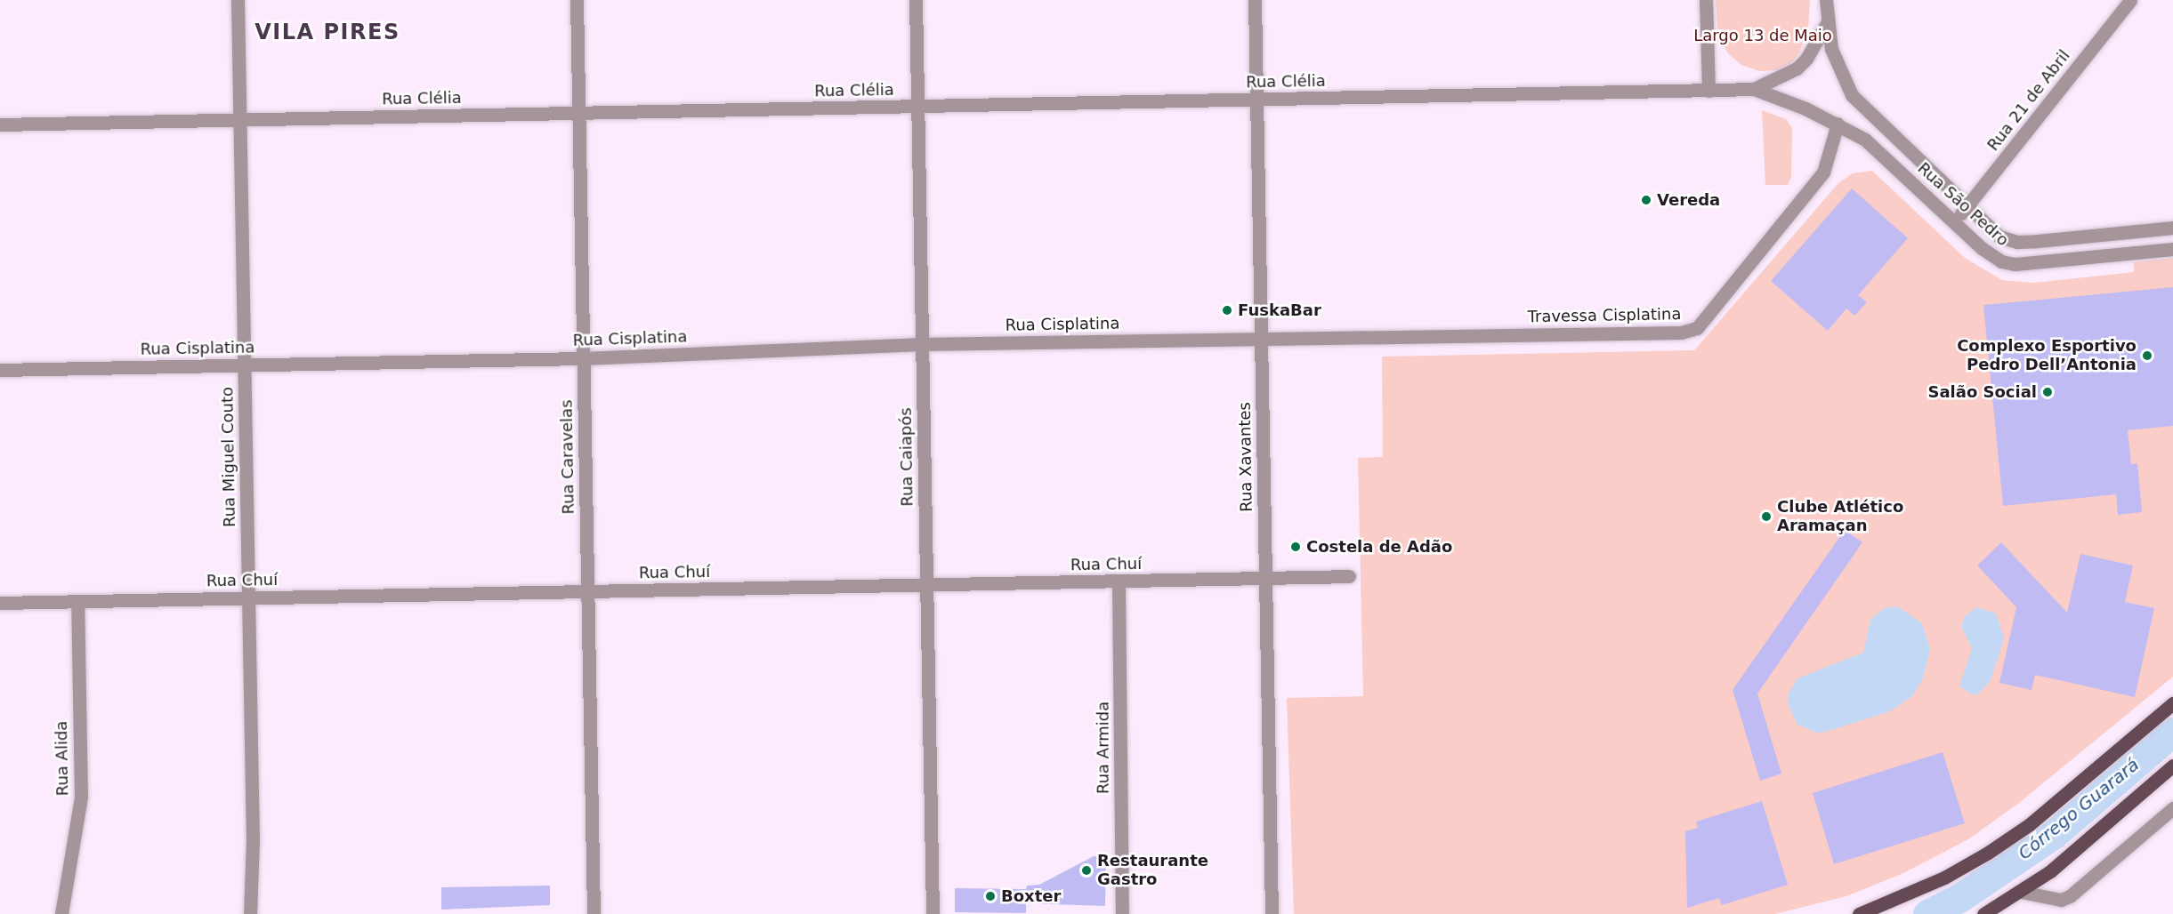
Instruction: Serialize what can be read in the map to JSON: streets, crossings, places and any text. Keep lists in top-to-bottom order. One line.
{"streets":{"street":["Rua Clélia","Rua 21 de Abril","Rua São Pedro","Travessa Cisplatina","Rua Cisplatina","Rua Miguel Couto","Rua Caravelas","Rua Caiapós","Rua Xavantes","Rua Chuí","Rua Armida","Rua Alida"]},"crossings":[["Rua Clélia","Rua Miguel Couto"],["Rua Clélia","Rua Caravelas"],["Rua Clélia","Rua Caiapós"],["Rua Clélia","Rua Xavantes"],["Rua 21 de Abril","Rua São Pedro"],["Rua São Pedro","Travessa Cisplatina"],["Travessa Cisplatina","Rua Cisplatina"],["Travessa Cisplatina","Rua Xavantes"],["Rua Cisplatina","Rua Miguel Couto"],["Rua Cisplatina","Rua Caravelas"],["Rua Cisplatina","Rua Caiapós"],["Rua Cisplatina","Rua Xavantes"],["Rua Miguel Couto","Rua Chuí"],["Rua Caravelas","Rua Chuí"],["Rua Caiapós","Rua Chuí"],["Rua Xavantes","Rua Chuí"],["Rua Chuí","Rua Armida"],["Rua Chuí","Rua Alida"]],"districts":["VILA PIRES"],"water":["Córrego Guarará"],"parks":["Largo 13 de Maio"],"places":["Vereda","FuskaBar","Complexo Esportivo Pedro Dell’Antonia","Salão Social","Clube Atlético Aramaçan","Costela de Adão","Restaurante Gastro","Boxter"]}
